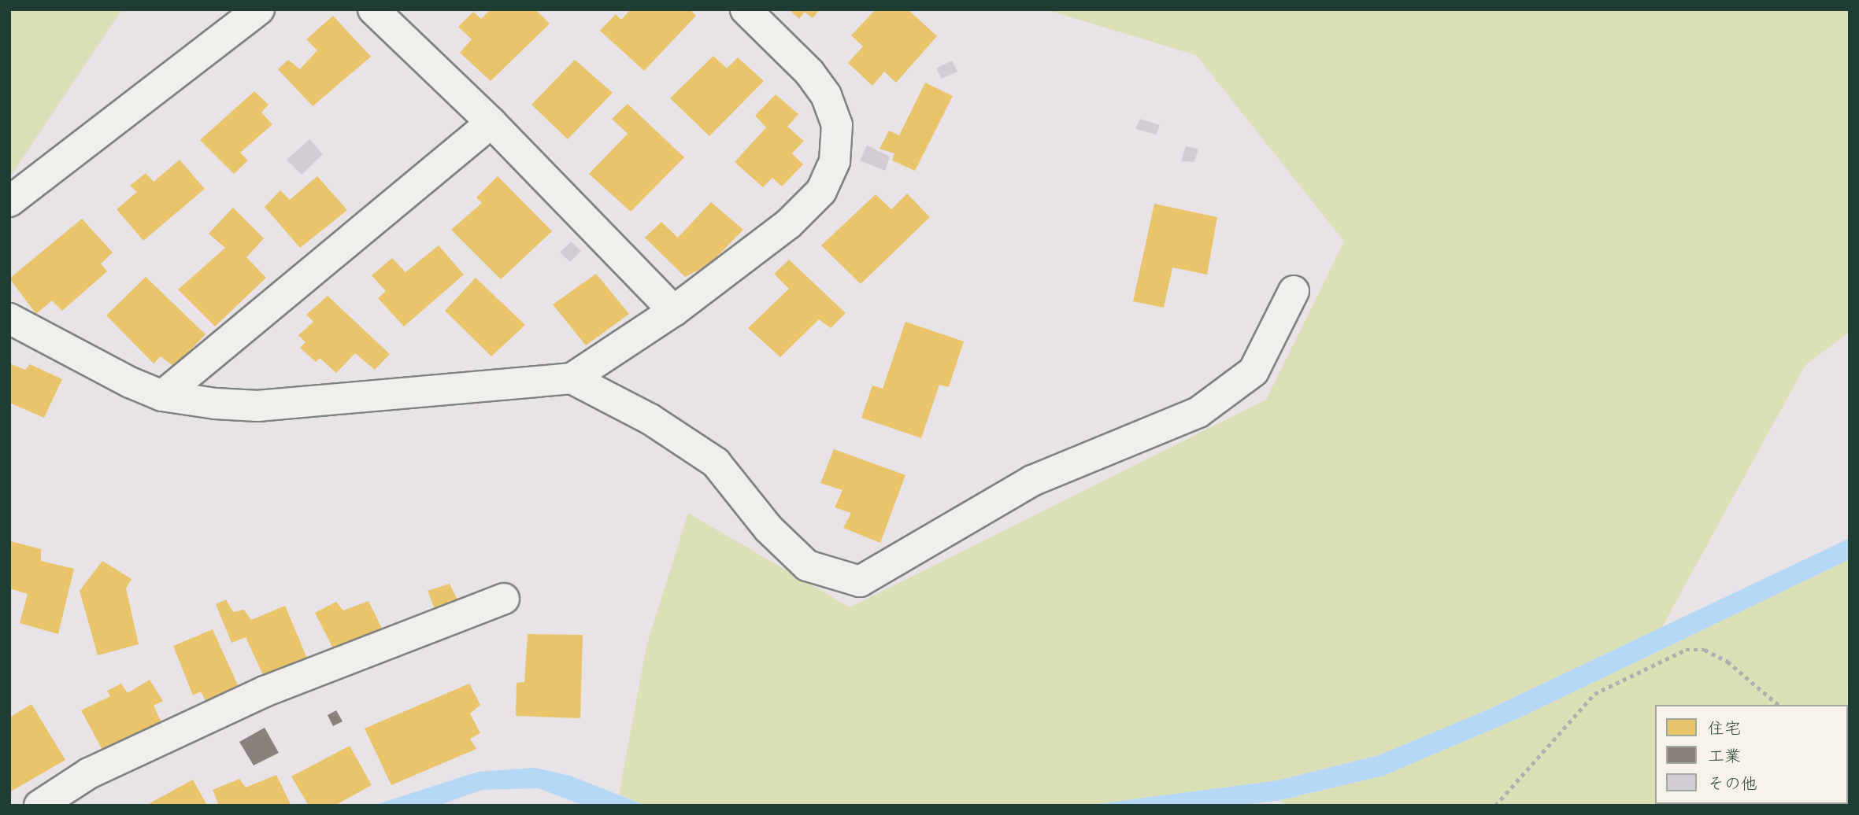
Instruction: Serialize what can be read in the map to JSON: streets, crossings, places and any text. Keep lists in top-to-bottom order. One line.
{"legend":["住宅","工業","その他"]}
